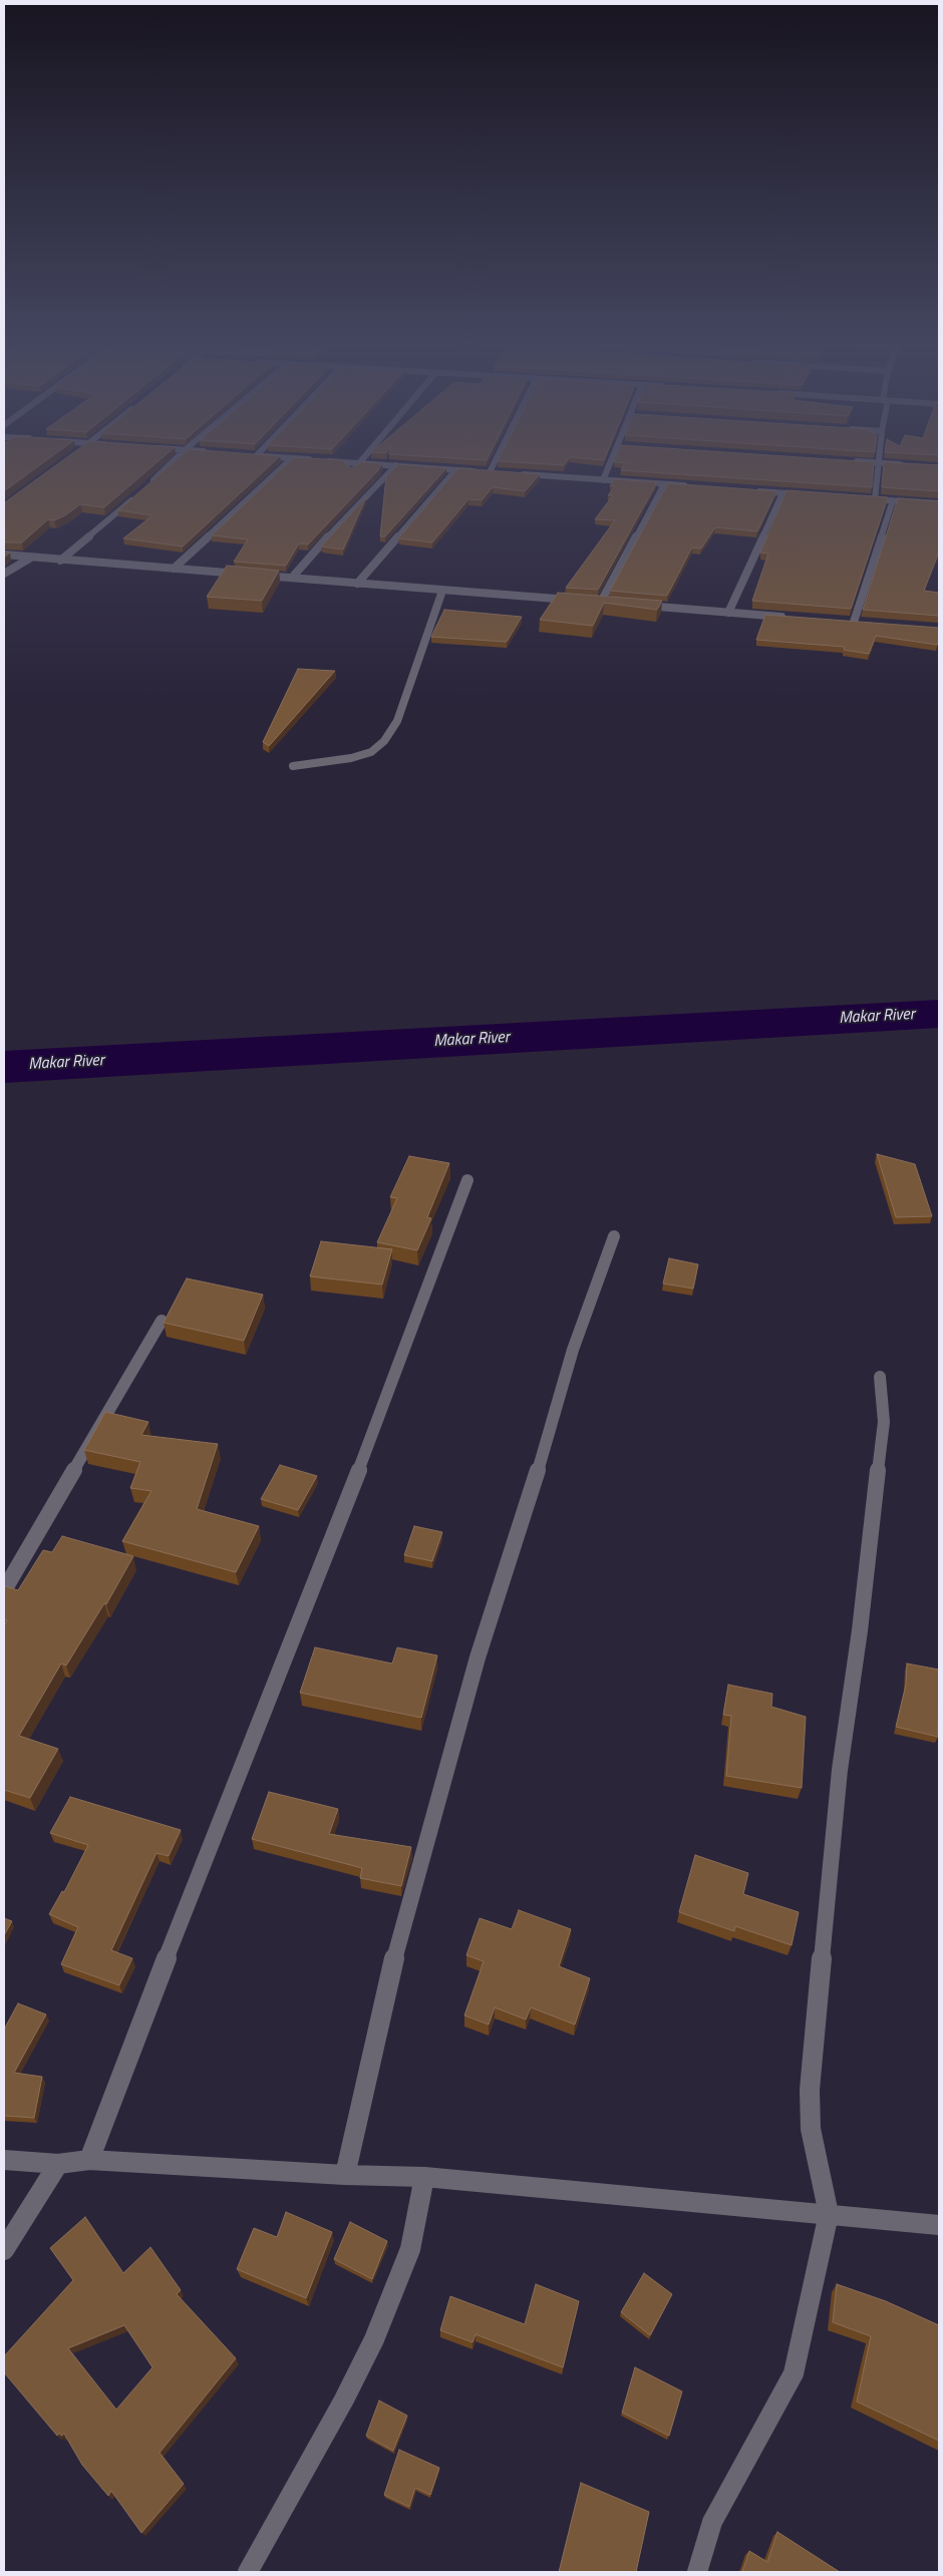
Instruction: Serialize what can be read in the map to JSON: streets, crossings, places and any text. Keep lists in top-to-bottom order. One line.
{"water":["Makar River"]}
